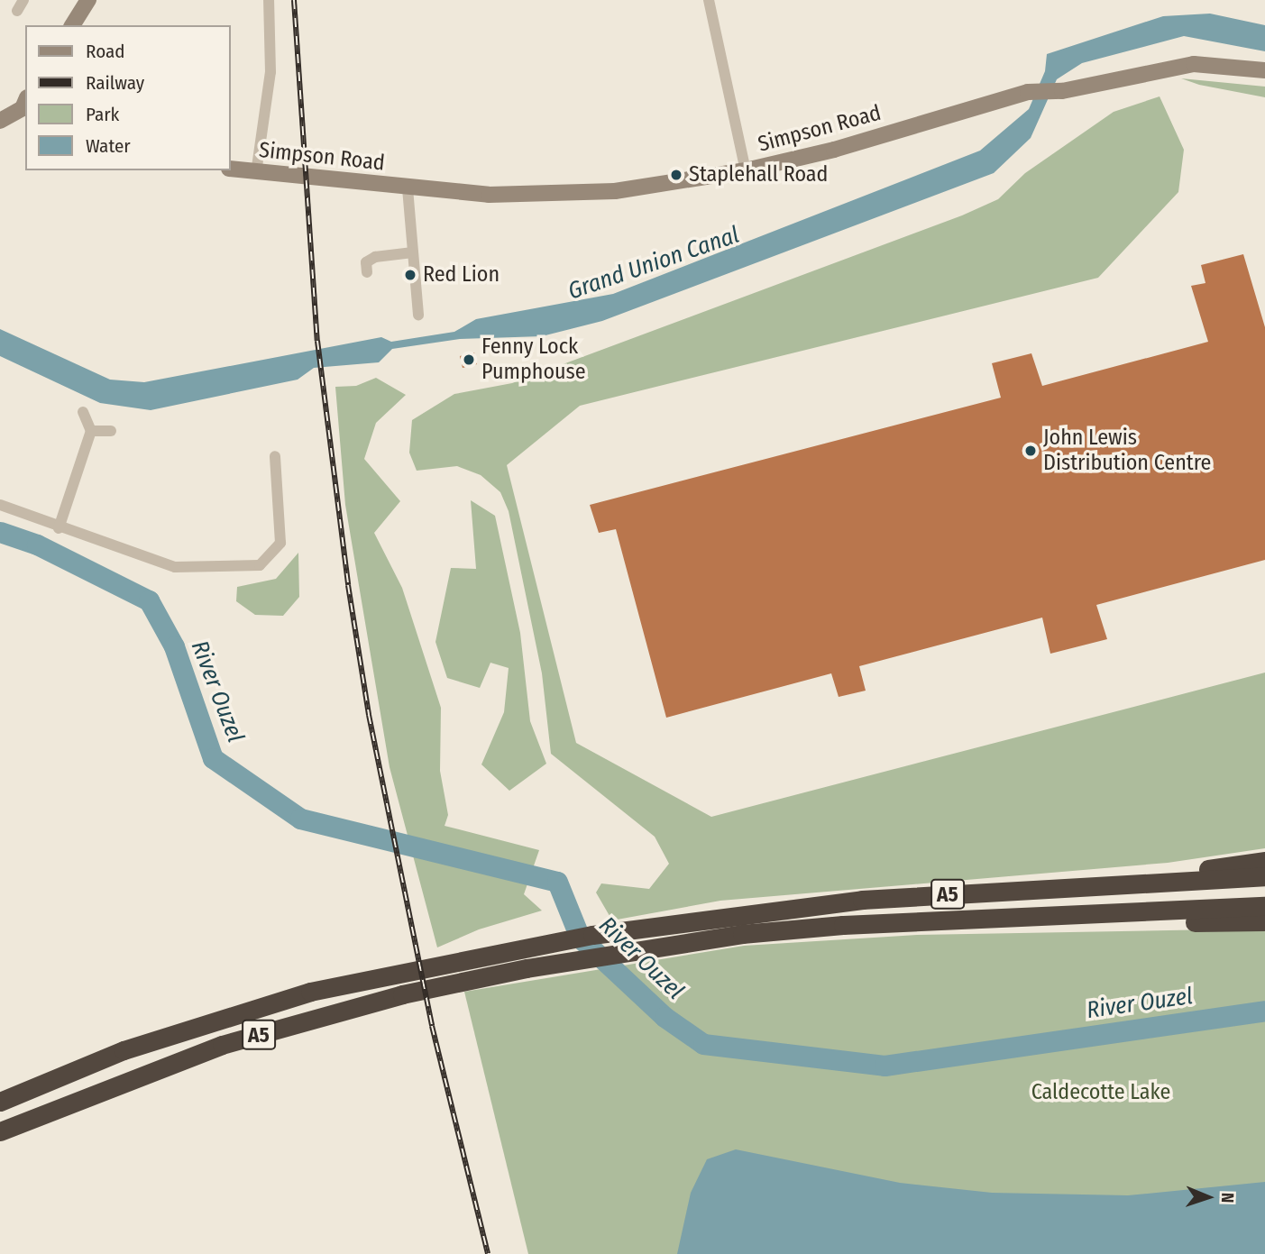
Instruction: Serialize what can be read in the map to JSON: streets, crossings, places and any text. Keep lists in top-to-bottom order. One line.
{"streets":{"highway":["A5"],"street":["Simpson Road"]},"water":["Grand Union Canal","River Ouzel"],"parks":["Caldecotte Lake"],"places":["Staplehall Road","Red Lion","Fenny Lock Pumphouse","John Lewis Distribution Centre"],"legend":["Road","Railway","Park","Water"],"north":"right"}
